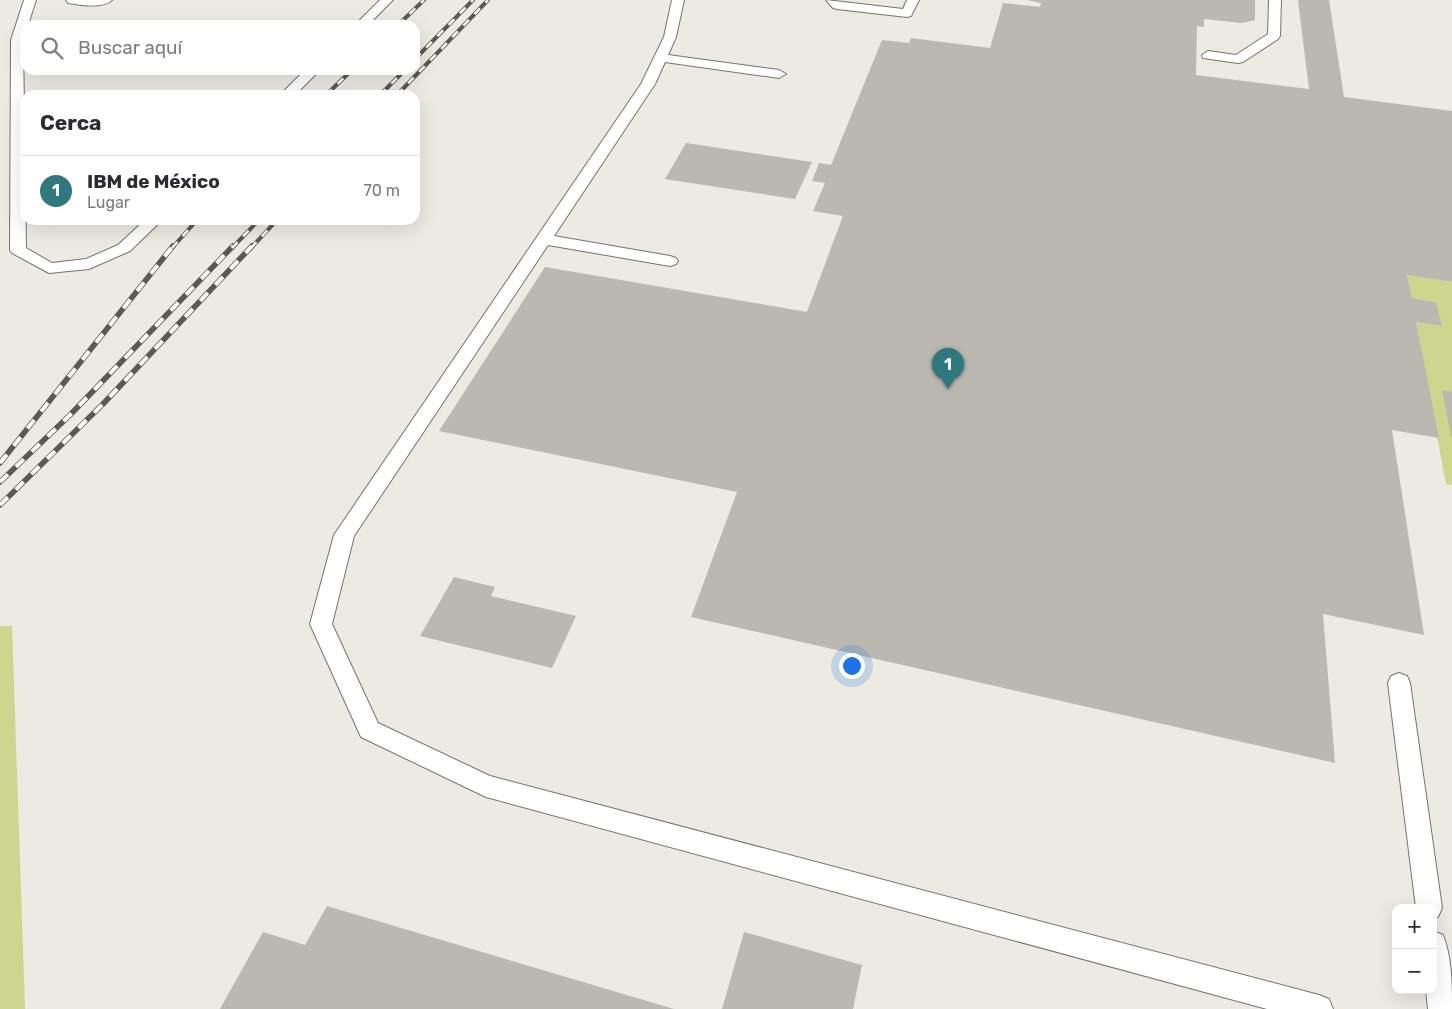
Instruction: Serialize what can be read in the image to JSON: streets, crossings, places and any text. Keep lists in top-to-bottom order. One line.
{"page":{"search":"Buscar aquí","heading":"Cerca","list":[{"mark":"1","name":"IBM de México","note":"Lugar","value":"70 m"}],"pins":"1","map_buttons":["+","−"]}}
